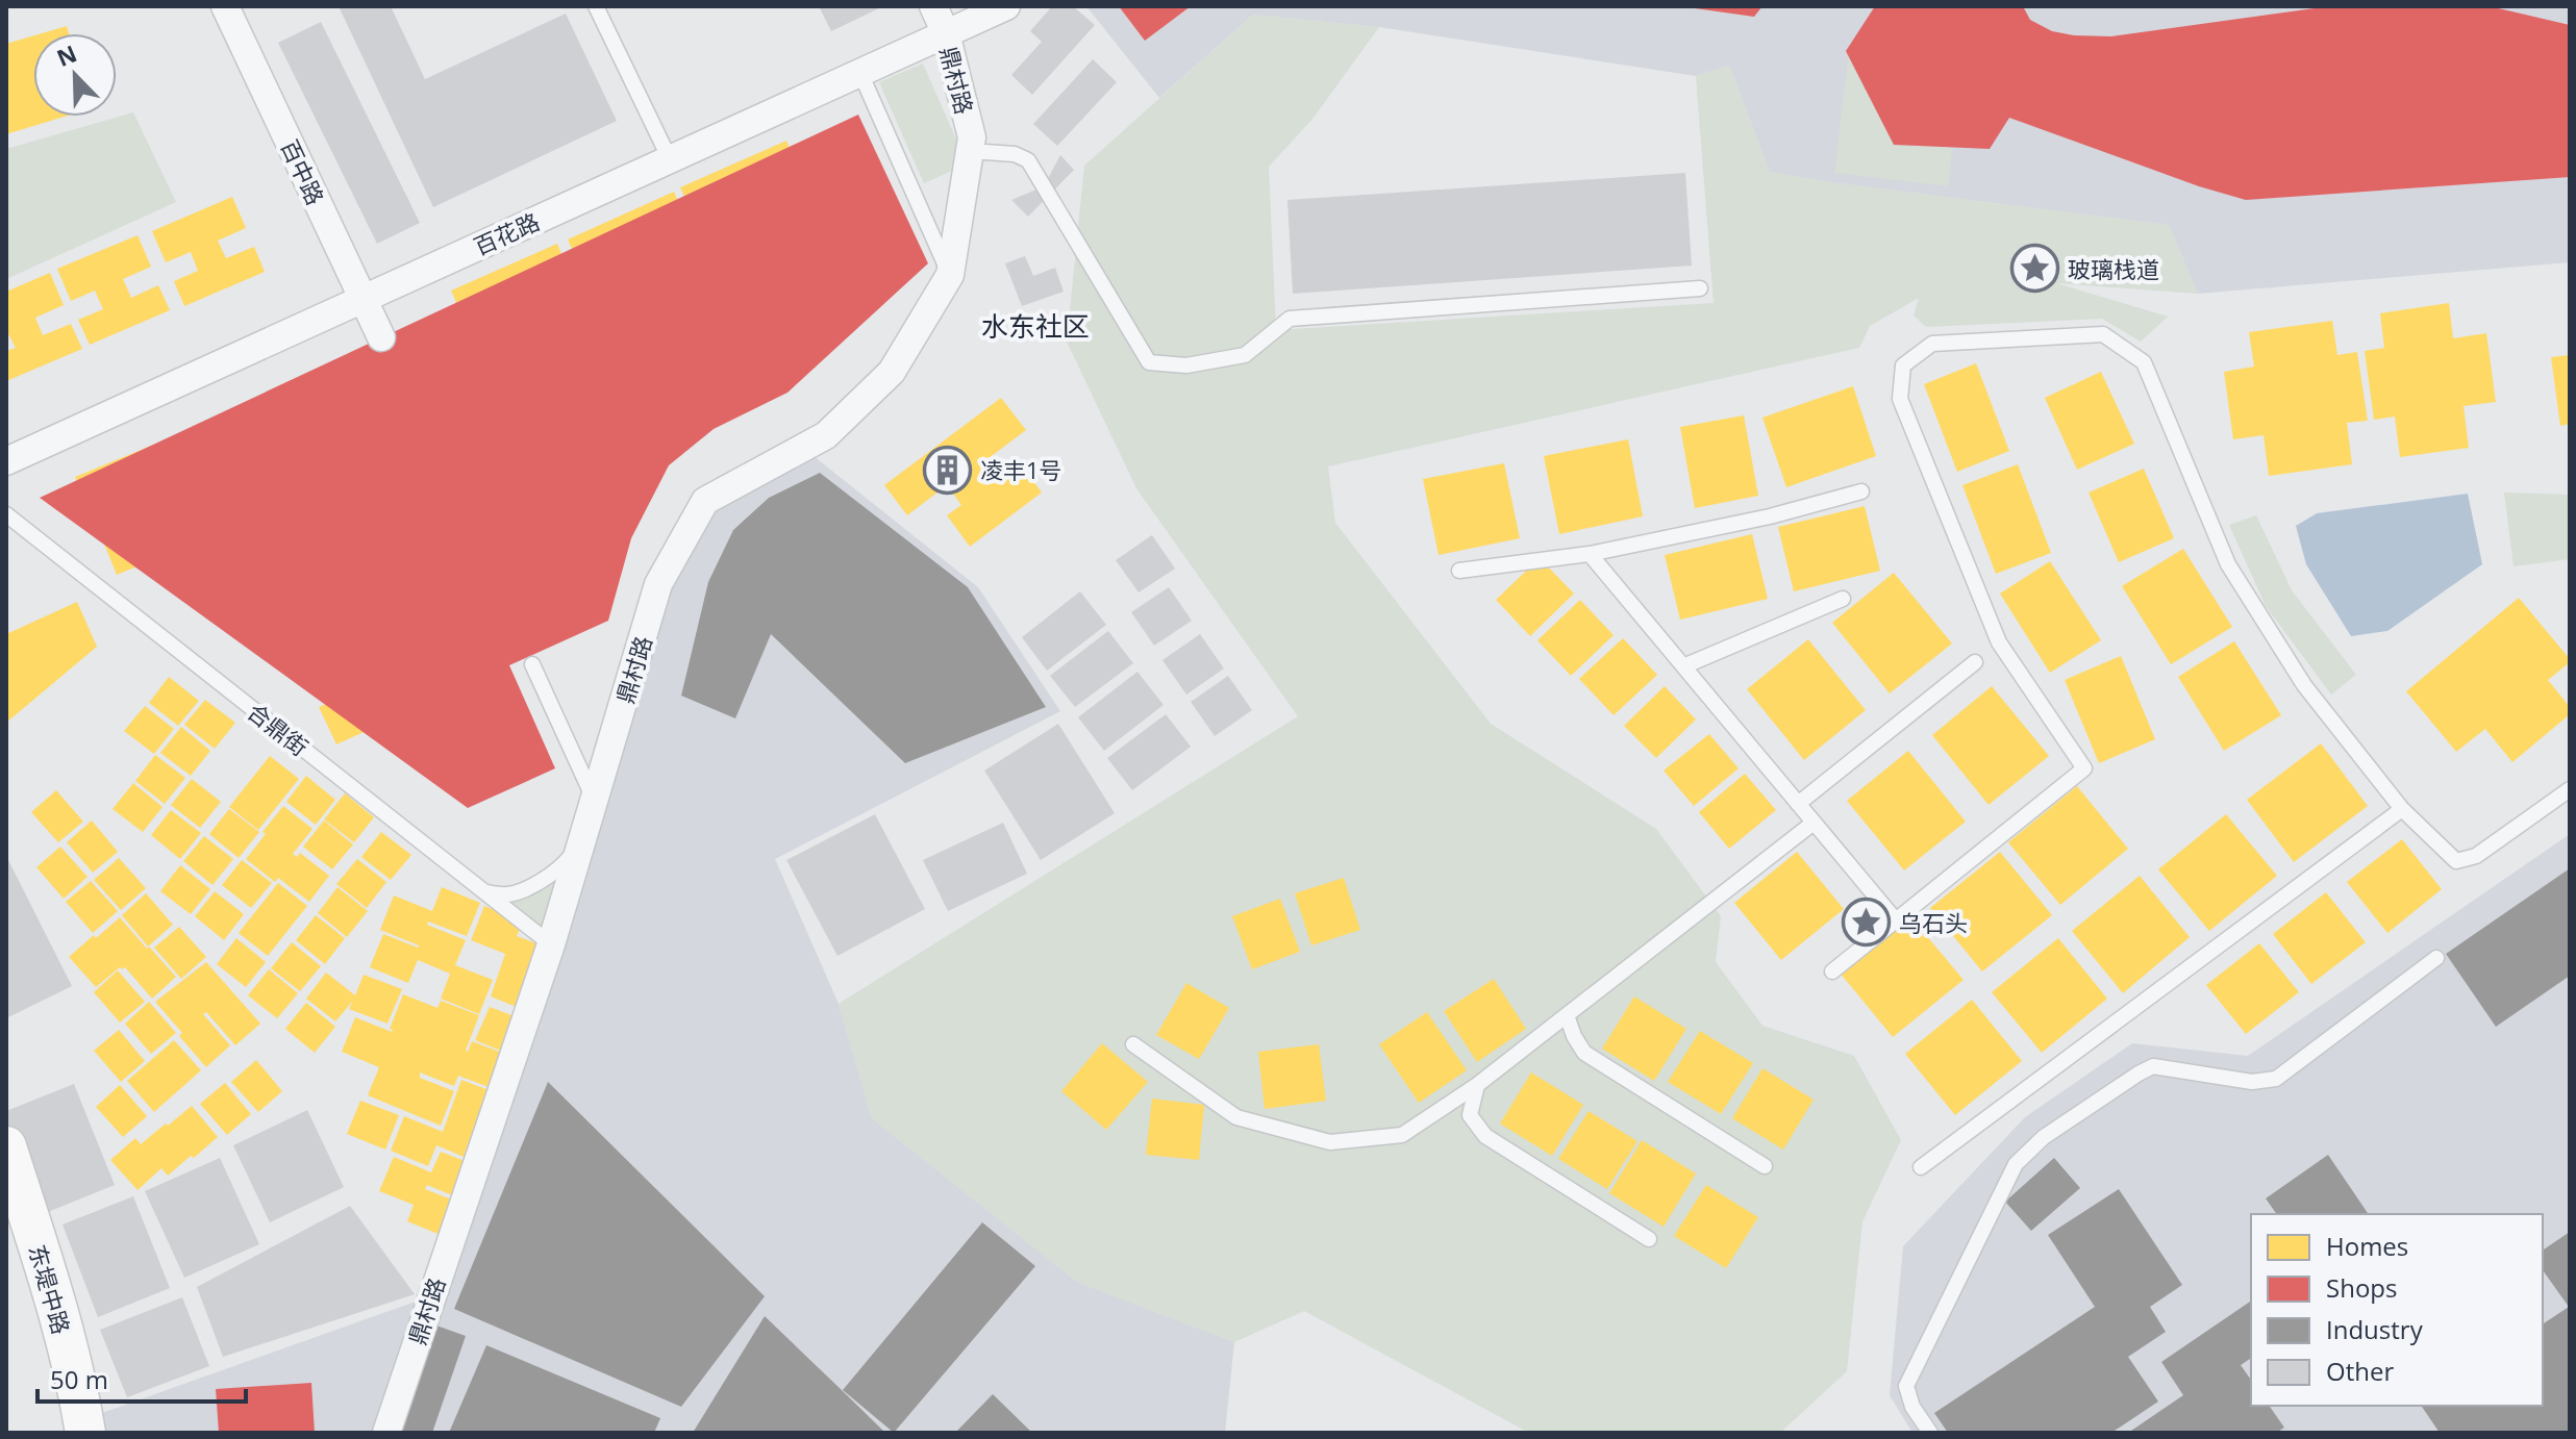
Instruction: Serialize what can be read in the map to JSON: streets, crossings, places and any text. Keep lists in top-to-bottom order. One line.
{"streets":{"main road":["东堤中路"],"street":["鼎村路","百中路","百花路"],"lane":["合鼎街"]},"crossings":[["鼎村路","百花路"],["鼎村路","合鼎街"],["百中路","百花路"]],"districts":["水东社区"],"places":{"place":["玻璃栈道","乌石头"],"building":["凌丰1号"]},"legend":["Homes","Shops","Industry","Other"],"scale_bar":"50 m","north":"top left"}
